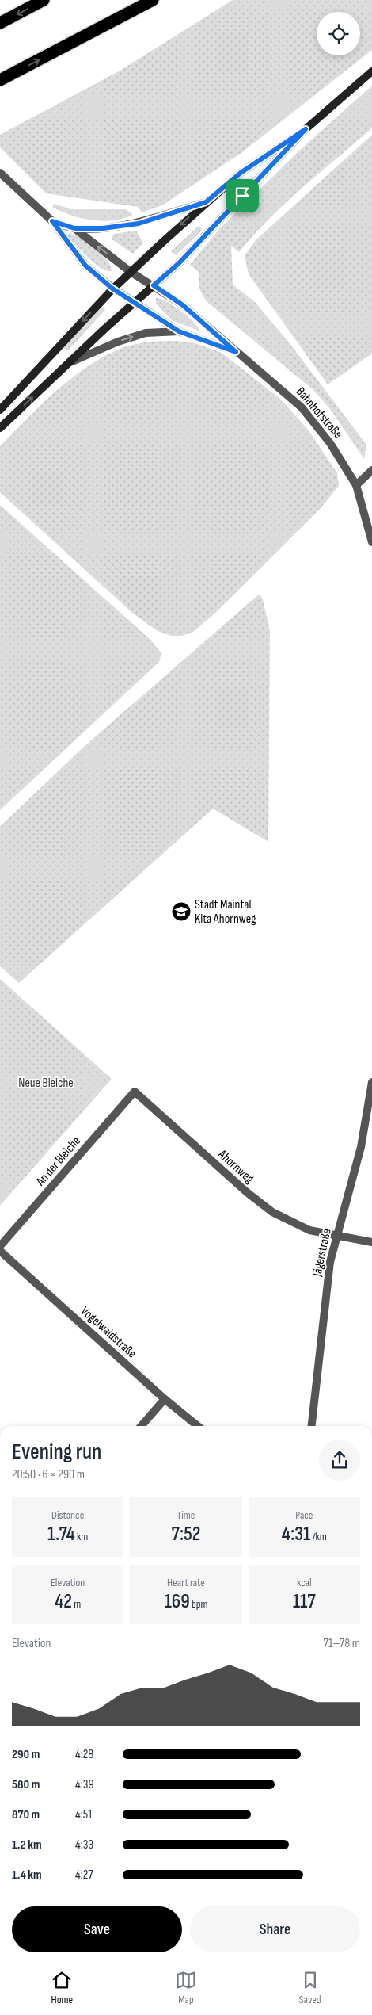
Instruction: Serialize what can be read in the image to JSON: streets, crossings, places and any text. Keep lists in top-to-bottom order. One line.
{"streets":{"street":["Bahnhofstraße","An der Bleiche","Ahornweg","Jägerstraße","Vogelwaidstraße"]},"crossings":[["An der Bleiche","Ahornweg"],["Ahornweg","Jägerstraße"]],"parks":["Neue Bleiche"],"places":{"school or university":["Stadt Maintal Kita Ahornweg"]},"page":{"heading":["Evening run","20:50 · 6 × 290 m"],"stats":[["Distance","1.74 km"],["Time","7:52"],["Pace","4:31 /km"],["Elevation","42 m"],["Heart rate","169 bpm"],["kcal","117"]],"chart":["Elevation","71–78 m"],"list":[{"name":"290 m","note":"4:28"},{"name":"580 m","note":"4:39"},{"name":"870 m","note":"4:51"},{"name":"1.2 km","note":"4:33"},{"name":"1.4 km","note":"4:27"}],"buttons":["Save","Share"],"tabs":["Home","Map","Saved"]}}
